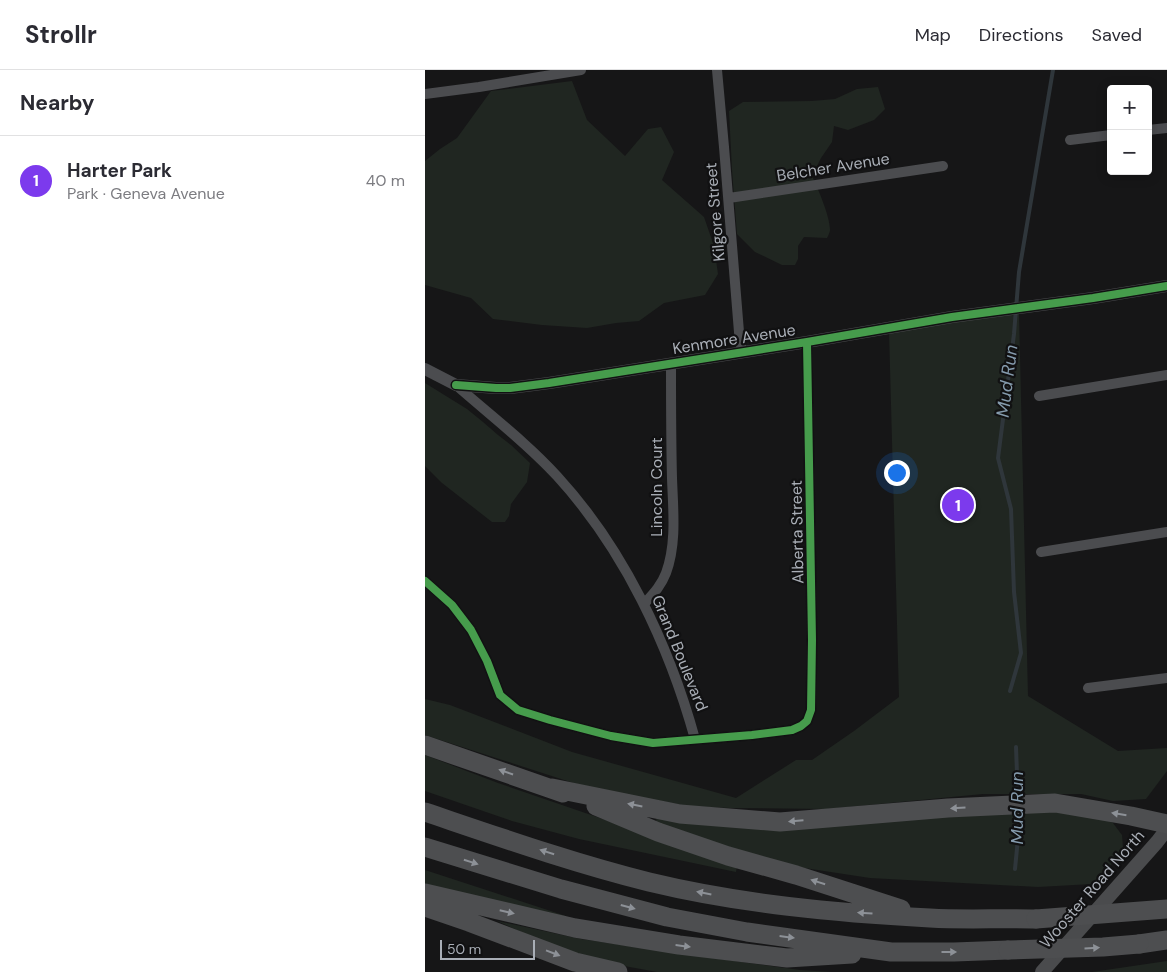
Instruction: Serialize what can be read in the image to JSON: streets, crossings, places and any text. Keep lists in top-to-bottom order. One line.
{"streets":{"main road":["Wooster Road North"],"street":["Belcher Avenue","Kilgore Street","Kenmore Avenue","Lincoln Court","Alberta Street","Grand Boulevard"]},"crossings":[["Belcher Avenue","Kilgore Street"],["Kilgore Street","Kenmore Avenue"],["Kenmore Avenue","Lincoln Court"],["Kenmore Avenue","Alberta Street"],["Kenmore Avenue","Grand Boulevard"],["Lincoln Court","Grand Boulevard"],["Alberta Street","Grand Boulevard"]],"water":["Mud Run"],"scale_bar":"50 m","page":{"header":"Strollr","nav":["Map","Directions","Saved"],"heading":"Nearby","map_buttons":["+","−"],"list":[{"mark":"1","name":"Harter Park","note":"Park · Geneva Avenue","value":"40 m"}],"pins":"1","scale":"50 m"}}
